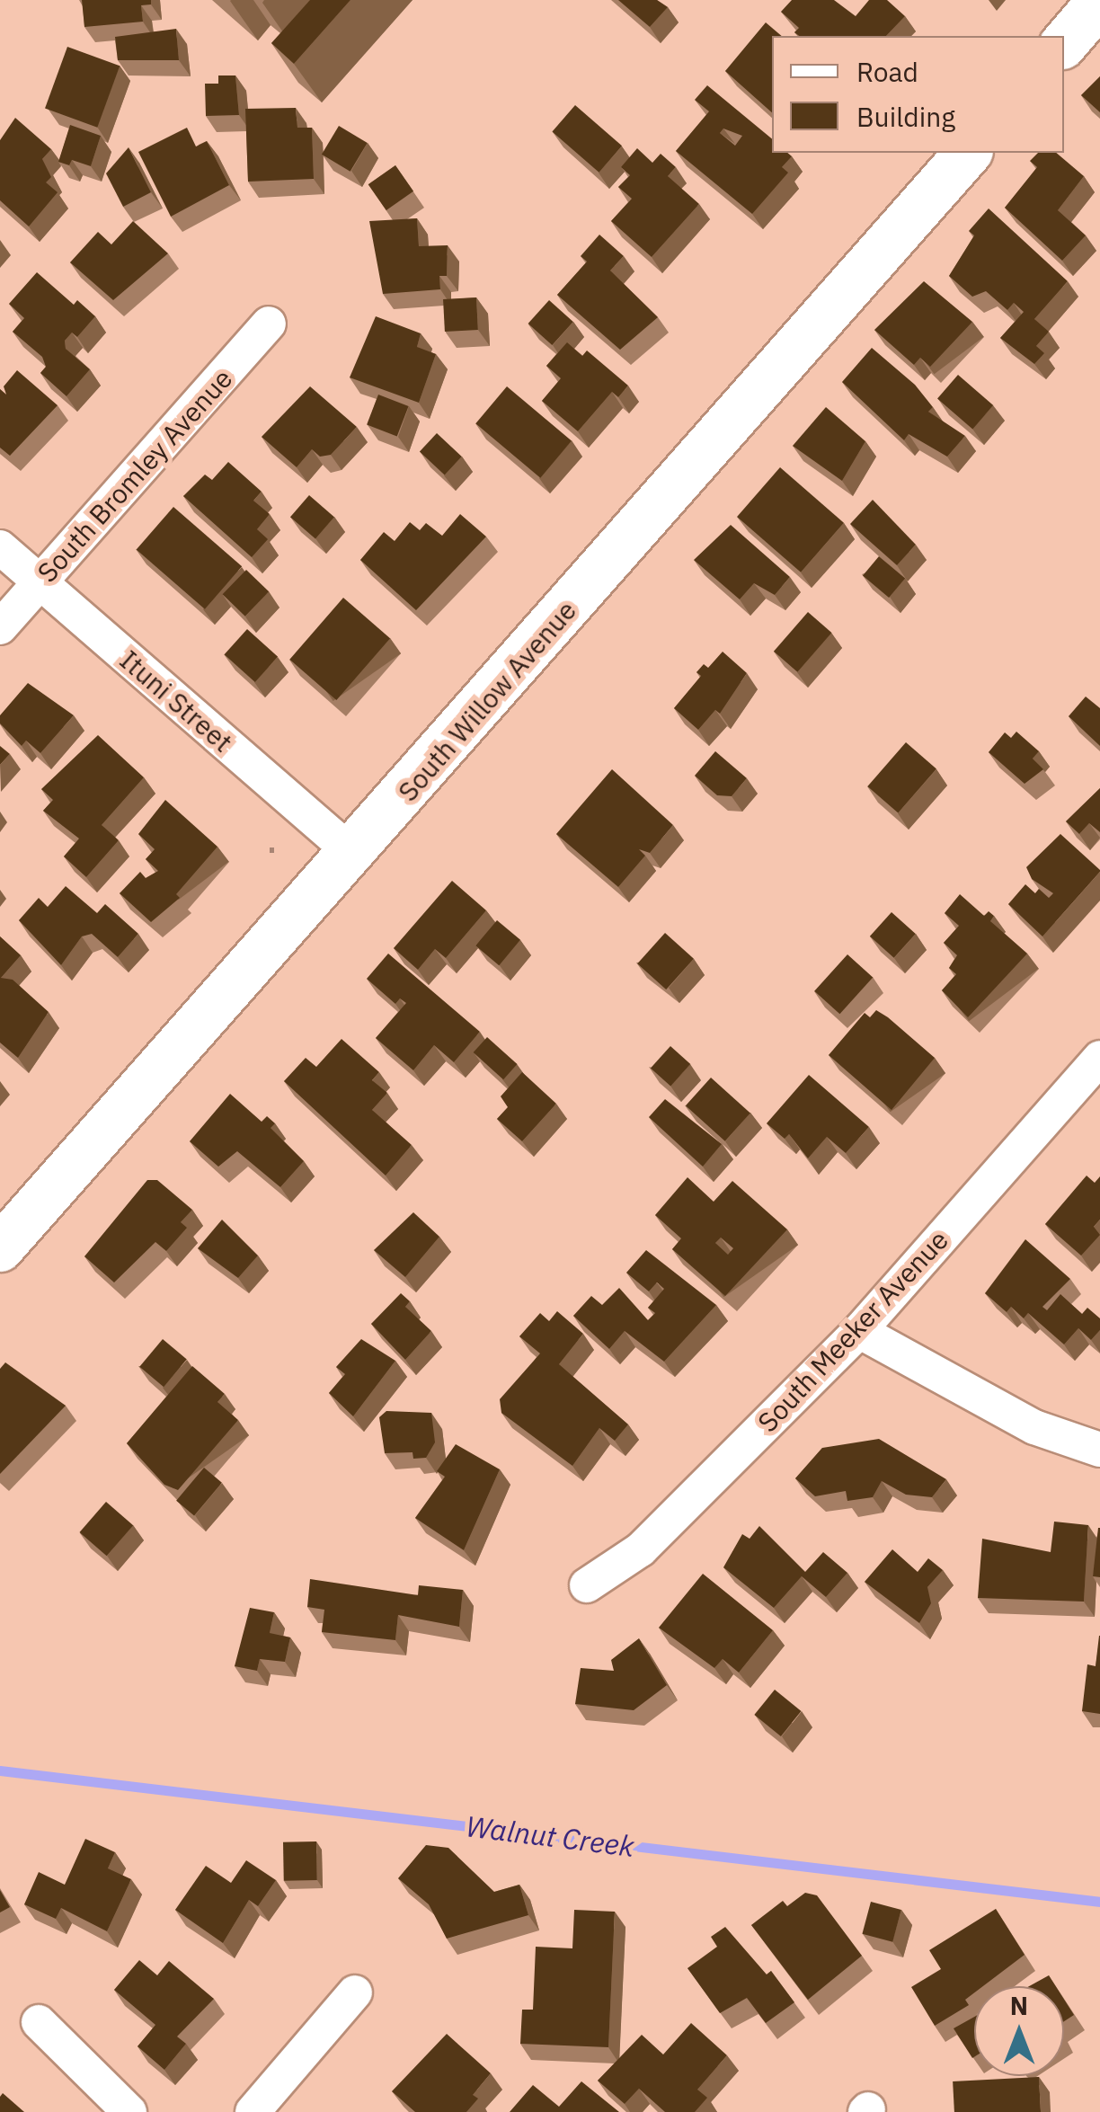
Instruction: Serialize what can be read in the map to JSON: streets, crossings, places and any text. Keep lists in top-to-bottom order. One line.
{"streets":{"street":["South Bromley Avenue","Ituni Street","South Willow Avenue","South Meeker Avenue"]},"crossings":[["South Bromley Avenue","Ituni Street"],["Ituni Street","South Willow Avenue"]],"water":["Walnut Creek"],"legend":["Road","Building"],"north":"top"}
